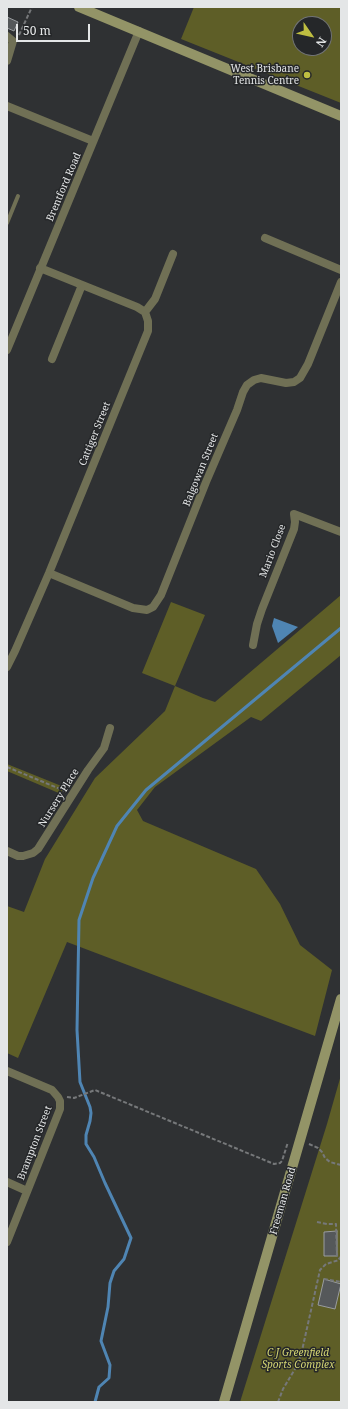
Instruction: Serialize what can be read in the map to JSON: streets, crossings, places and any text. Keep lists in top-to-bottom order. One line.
{"streets":{"street":["Brentford Road","Cattiger Street","Balgowan Street","Mario Close","Nursery Place","Brampton Street","Freeman Road"]},"crossings":[["Cattiger Street","Balgowan Street"]],"parks":["C J Greenfield Sports Complex"],"places":["West Brisbane Tennis Centre"],"scale_bar":"50 m","north":"bottom right"}
